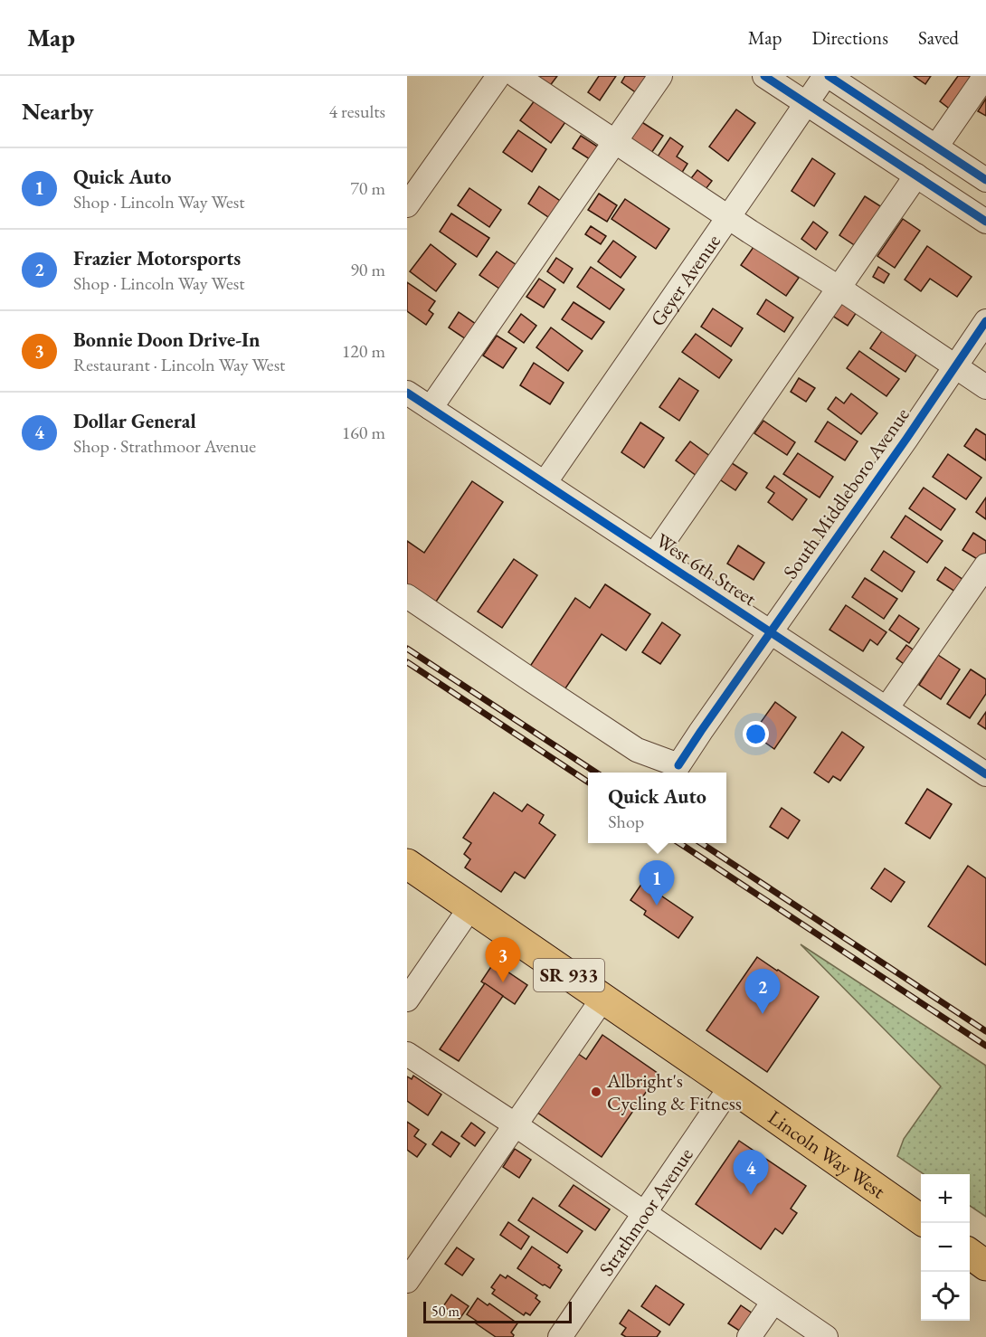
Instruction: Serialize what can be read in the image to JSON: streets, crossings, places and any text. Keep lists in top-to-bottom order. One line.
{"streets":{"main road":["SR 933","Lincoln Way West"],"street":["Geyer Avenue","South Middleboro Avenue","West 6th Street","Strathmoor Avenue"]},"crossings":[["Geyer Avenue","West 6th Street"],["South Middleboro Avenue","West 6th Street"],["Lincoln Way West","Strathmoor Avenue"]],"places":["Albright's Cycling & Fitness"],"scale_bar":"50 m","page":{"header":"Map","nav":["Map","Directions","Saved"],"heading":["Nearby","4 results"],"list":[{"mark":"1","name":"Quick Auto","note":"Shop · Lincoln Way West","value":"70 m"},{"mark":"2","name":"Frazier Motorsports","note":"Shop · Lincoln Way West","value":"90 m"},{"mark":"3","name":"Bonnie Doon Drive-In","note":"Restaurant · Lincoln Way West","value":"120 m"},{"mark":"4","name":"Dollar General","note":"Shop · Strathmoor Avenue","value":"160 m"}],"popup":["Quick Auto","Shop"],"pins":["1","3","2","4"],"map_buttons":["+","−"],"scale":"50 m"}}
